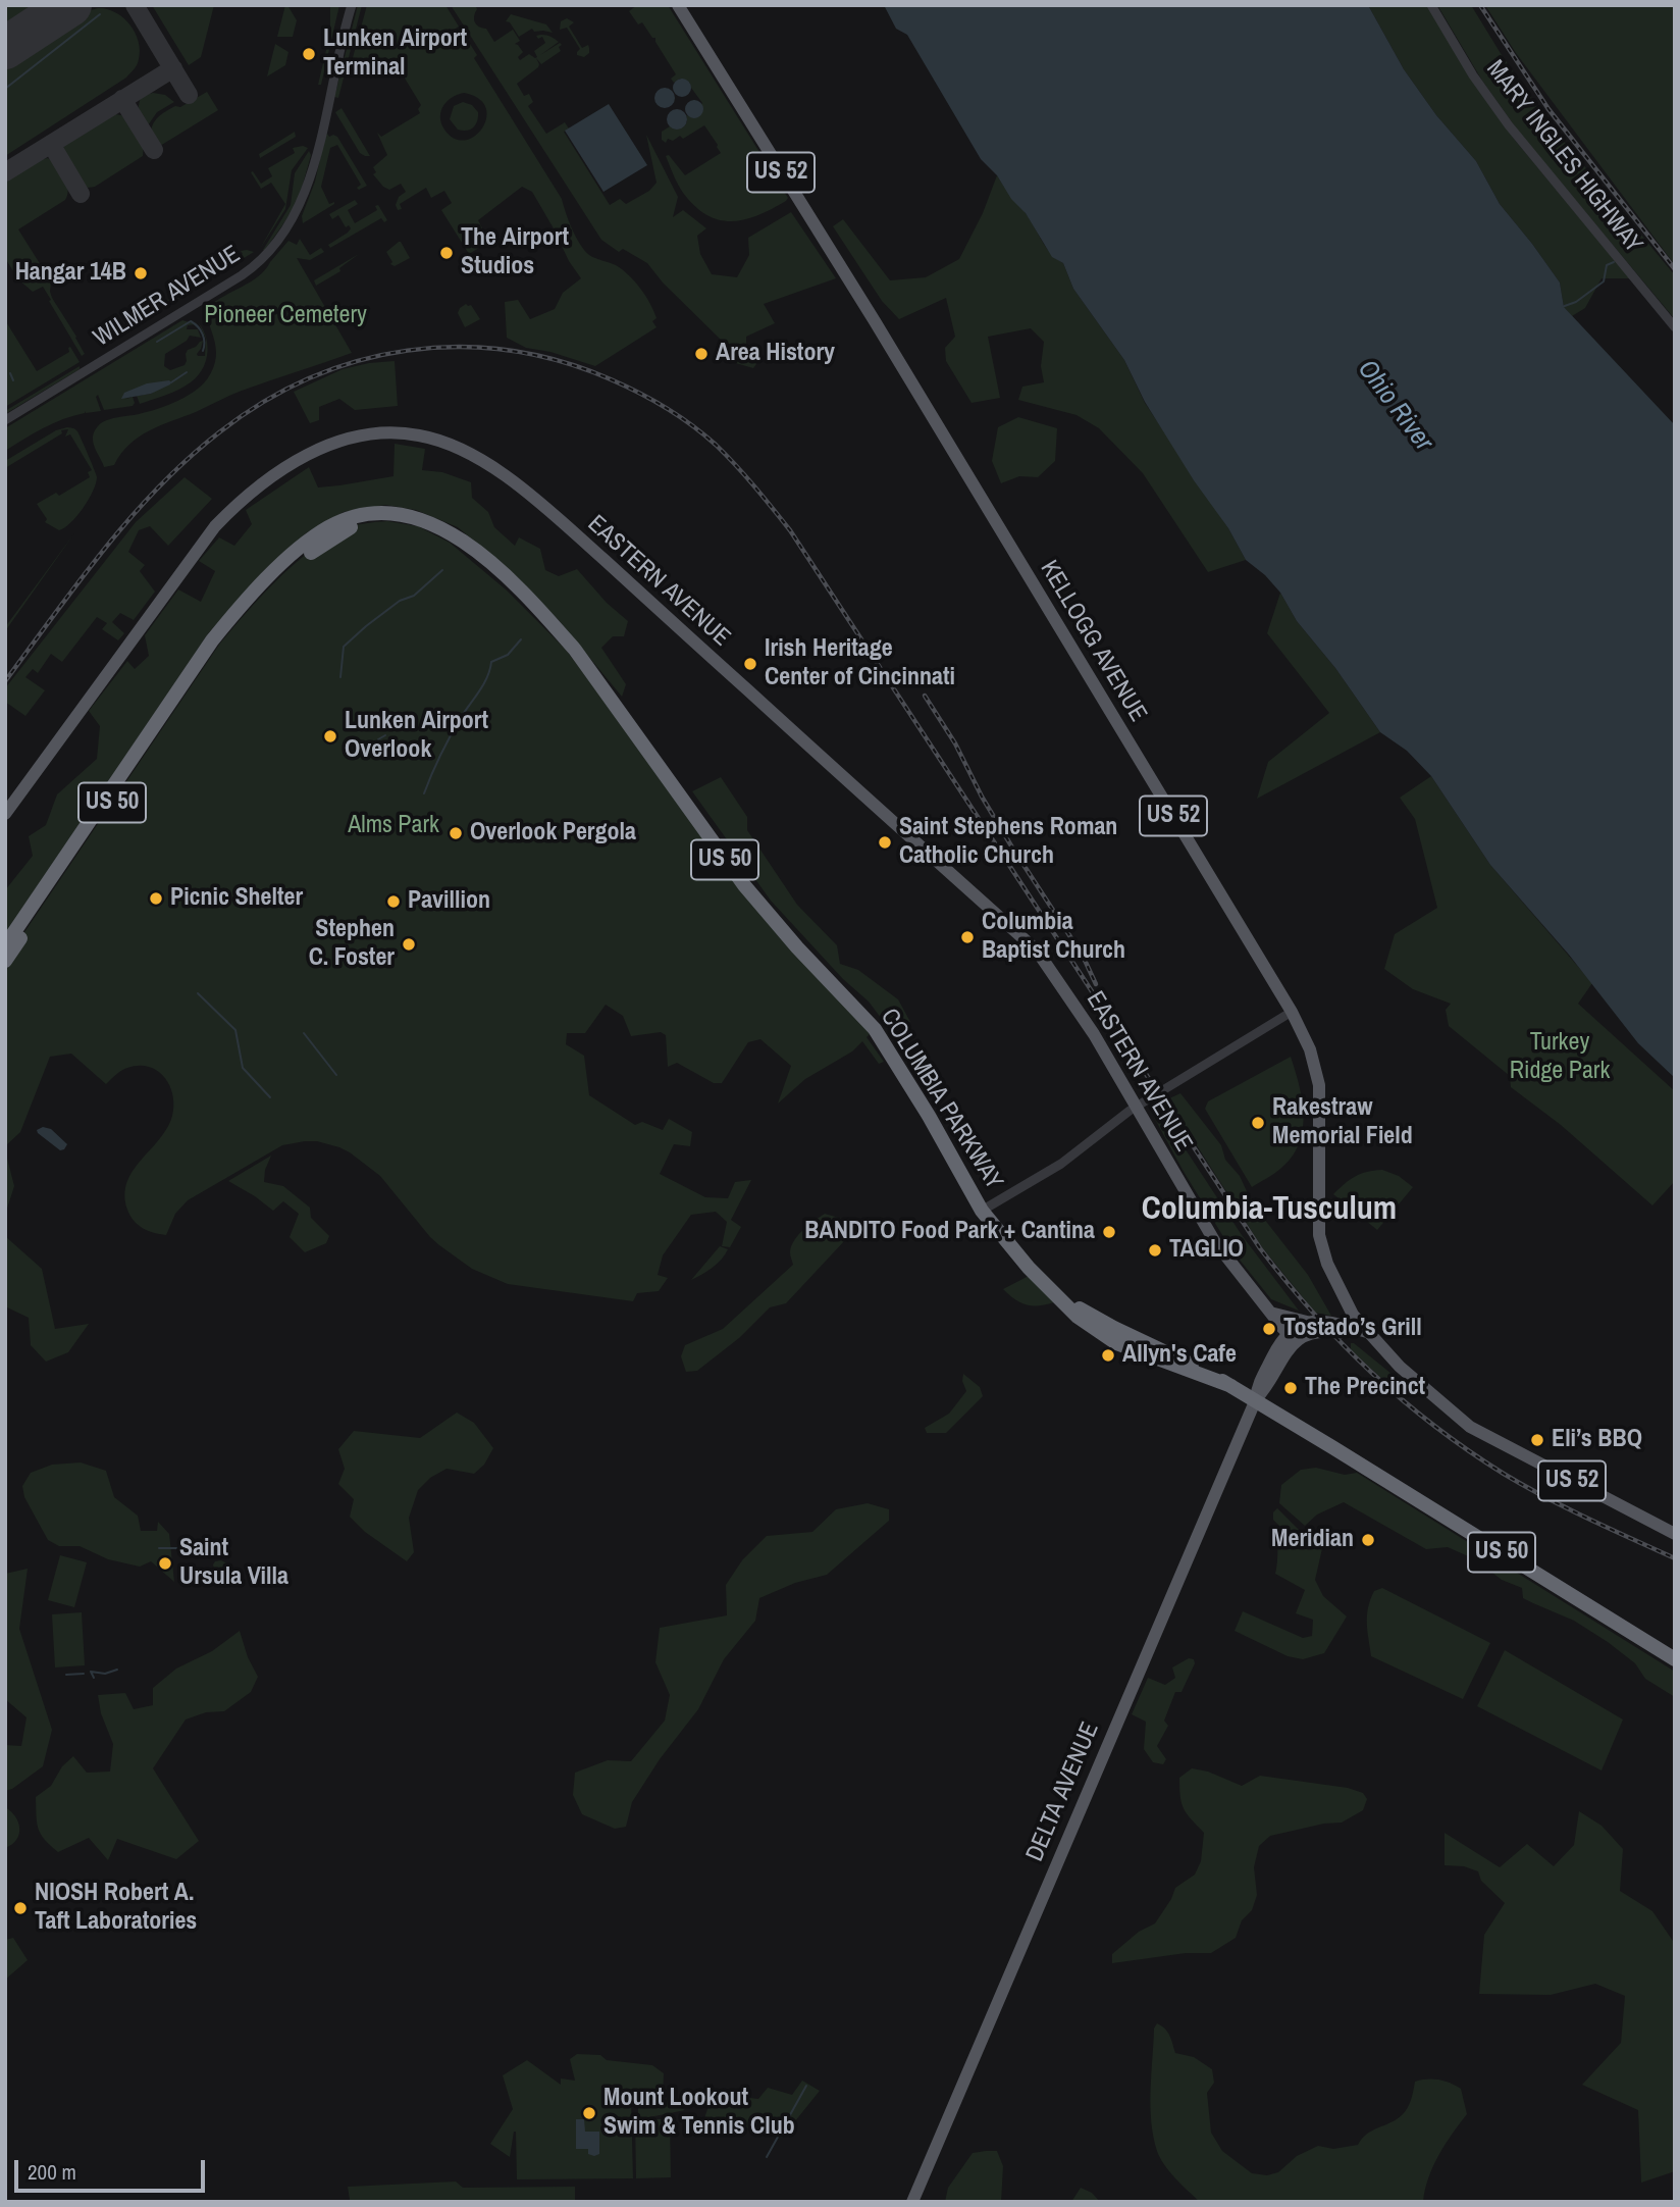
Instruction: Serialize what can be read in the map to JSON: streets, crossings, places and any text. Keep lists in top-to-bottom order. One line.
{"streets":{"highway":["US 50","COLUMBIA PARKWAY"],"main road":["US 52","EASTERN AVENUE","KELLOGG AVENUE","DELTA AVENUE"],"street":["MARY INGLES HIGHWAY","WILMER AVENUE"]},"crossings":[["US 52","KELLOGG AVENUE"],["EASTERN AVENUE","DELTA AVENUE"],["COLUMBIA PARKWAY","DELTA AVENUE"]],"districts":["Columbia-Tusculum"],"water":["Ohio River"],"parks":["Pioneer Cemetery","Alms Park","Turkey Ridge Park"],"places":["Lunken Airport Terminal","The Airport Studios","Hangar 14B","Area History","Irish Heritage Center of Cincinnati","Lunken Airport Overlook","Overlook Pergola","Saint Stephens Roman Catholic Church","Picnic Shelter","Pavillion","Columbia Baptist Church","Stephen C. Foster","Rakestraw Memorial Field","BANDITO Food Park + Cantina","TAGLIO","Tostado’s Grill","Allyn's Cafe","The Precinct","Eli’s BBQ","Meridian","Saint Ursula Villa","NIOSH Robert A. Taft Laboratories","Mount Lookout Swim & Tennis Club"],"scale_bar":"200 m"}
